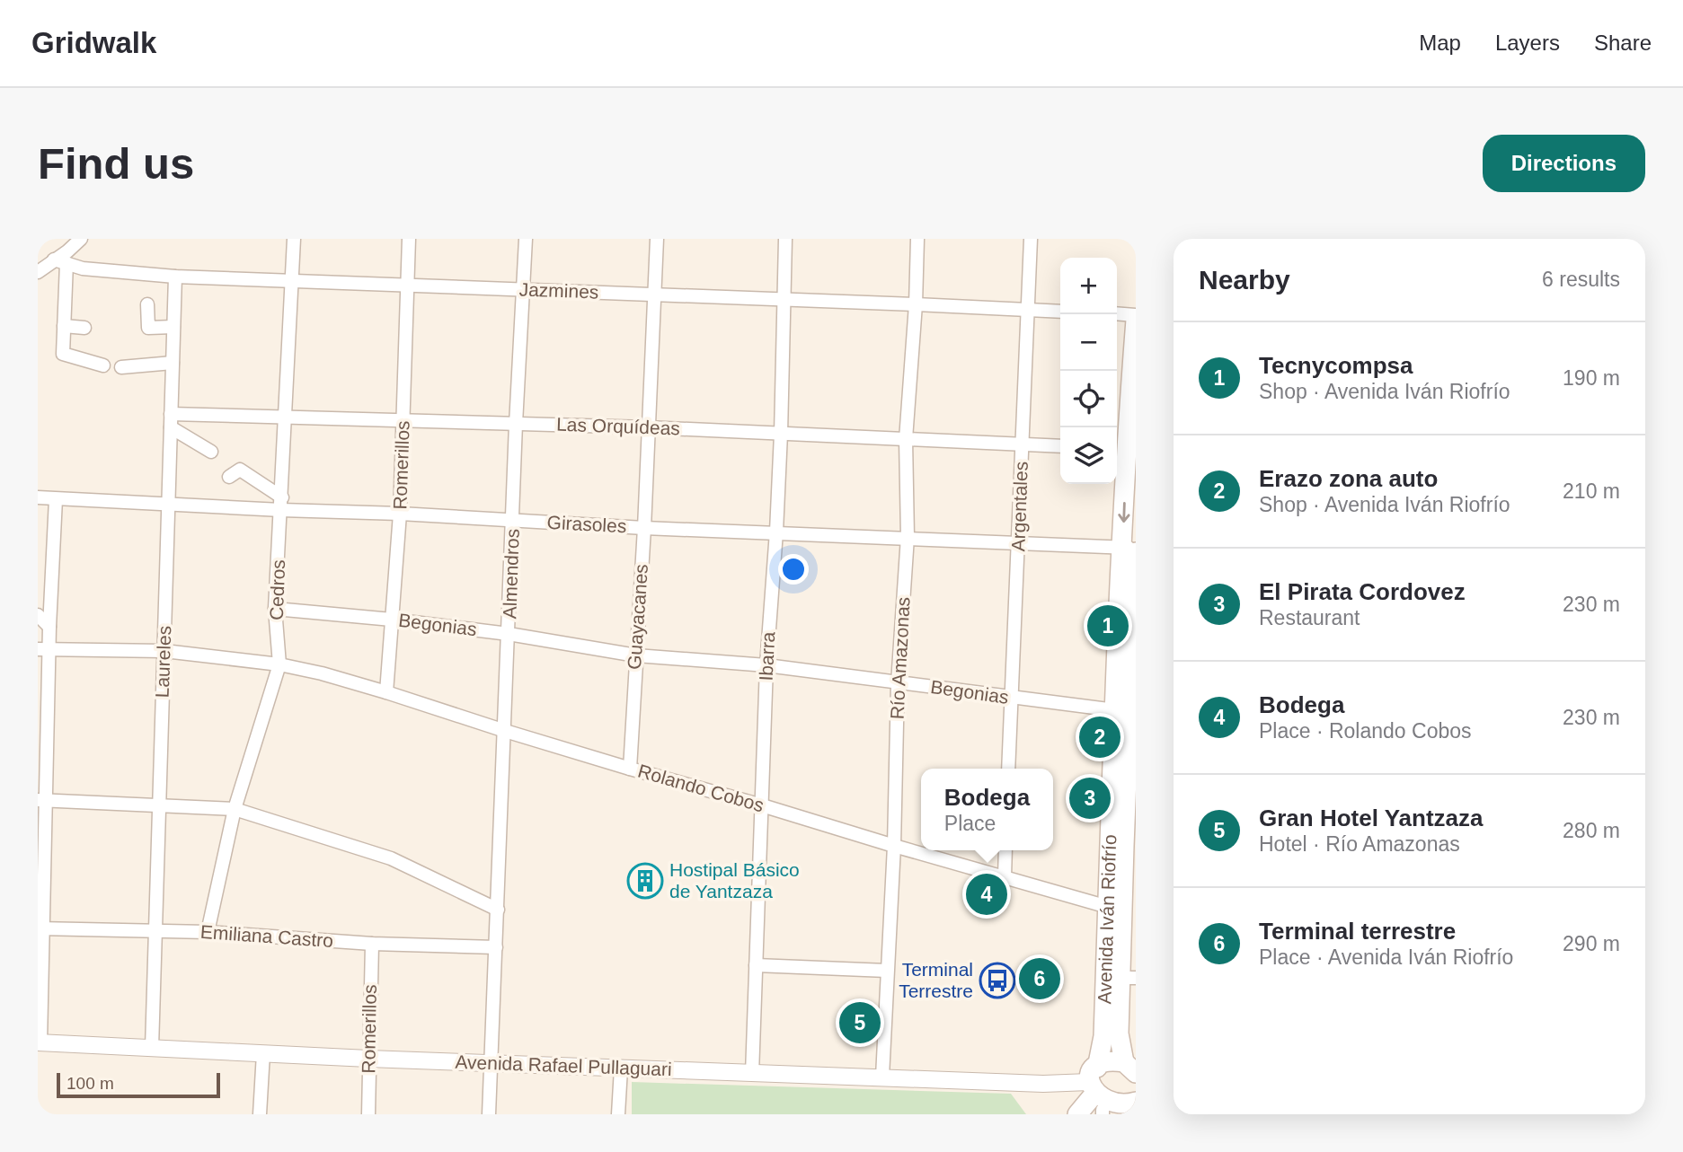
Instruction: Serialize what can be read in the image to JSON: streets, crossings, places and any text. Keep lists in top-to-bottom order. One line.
{"streets":{"main road":["Avenida Iván Riofrío"],"street":["Jazmines","Las Orquídeas","Romerillos","Argentales","Girasoles","Almendros","Cedros","Guayacanes","Begonias","Ibarra","Río Amazonas","Laureles","Rolando Cobos","Emiliana Castro","Avenida Rafael Pullaguari"]},"crossings":[["Jazmines","Romerillos"],["Jazmines","Argentales"],["Jazmines","Almendros"],["Jazmines","Cedros"],["Jazmines","Guayacanes"],["Jazmines","Ibarra"],["Jazmines","Río Amazonas"],["Jazmines","Laureles"],["Las Orquídeas","Romerillos"],["Las Orquídeas","Argentales"],["Las Orquídeas","Almendros"],["Las Orquídeas","Cedros"],["Las Orquídeas","Guayacanes"],["Las Orquídeas","Ibarra"],["Las Orquídeas","Río Amazonas"],["Las Orquídeas","Laureles"],["Romerillos","Girasoles"],["Romerillos","Begonias"],["Romerillos","Rolando Cobos"],["Romerillos","Emiliana Castro"],["Romerillos","Avenida Rafael Pullaguari"],["Argentales","Girasoles"],["Argentales","Begonias"],["Girasoles","Almendros"],["Girasoles","Cedros"],["Girasoles","Guayacanes"],["Girasoles","Ibarra"],["Girasoles","Río Amazonas"],["Girasoles","Laureles"],["Girasoles","Avenida Iván Riofrío"],["Almendros","Begonias"],["Almendros","Rolando Cobos"],["Almendros","Emiliana Castro"],["Almendros","Avenida Rafael Pullaguari"],["Cedros","Begonias"],["Cedros","Rolando Cobos"],["Cedros","Emiliana Castro"],["Guayacanes","Begonias"],["Guayacanes","Rolando Cobos"],["Begonias","Ibarra"],["Begonias","Río Amazonas"],["Begonias","Avenida Iván Riofrío"],["Ibarra","Rolando Cobos"],["Ibarra","Avenida Rafael Pullaguari"],["Río Amazonas","Rolando Cobos"],["Río Amazonas","Avenida Rafael Pullaguari"],["Laureles","Rolando Cobos"],["Laureles","Emiliana Castro"],["Laureles","Avenida Rafael Pullaguari"],["Rolando Cobos","Avenida Iván Riofrío"],["Avenida Iván Riofrío","Avenida Rafael Pullaguari"]],"places":{"building":["Hostipal Básico de Yantzaza"],"bus stop":["Terminal Terrestre"]},"scale_bar":"100 m","page":{"header":"Gridwalk","nav":["Map","Layers","Share"],"buttons":"Directions","title":"Find us","heading":["Nearby","6 results"],"map_buttons":["+","−"],"list":[{"mark":"1","name":"Tecnycompsa","note":"Shop · Avenida Iván Riofrío","value":"190 m"},{"mark":"2","name":"Erazo zona auto","note":"Shop · Avenida Iván Riofrío","value":"210 m"},{"mark":"3","name":"El Pirata Cordovez","note":"Restaurant","value":"230 m"},{"mark":"4","name":"Bodega","note":"Place · Rolando Cobos","value":"230 m"},{"mark":"5","name":"Gran Hotel Yantzaza","note":"Hotel · Río Amazonas","value":"280 m"},{"mark":"6","name":"Terminal terrestre","note":"Place · Avenida Iván Riofrío","value":"290 m"}],"pins":["1","2","3","4","6","5"],"popup":["Bodega","Place"],"scale":"100 m"}}
